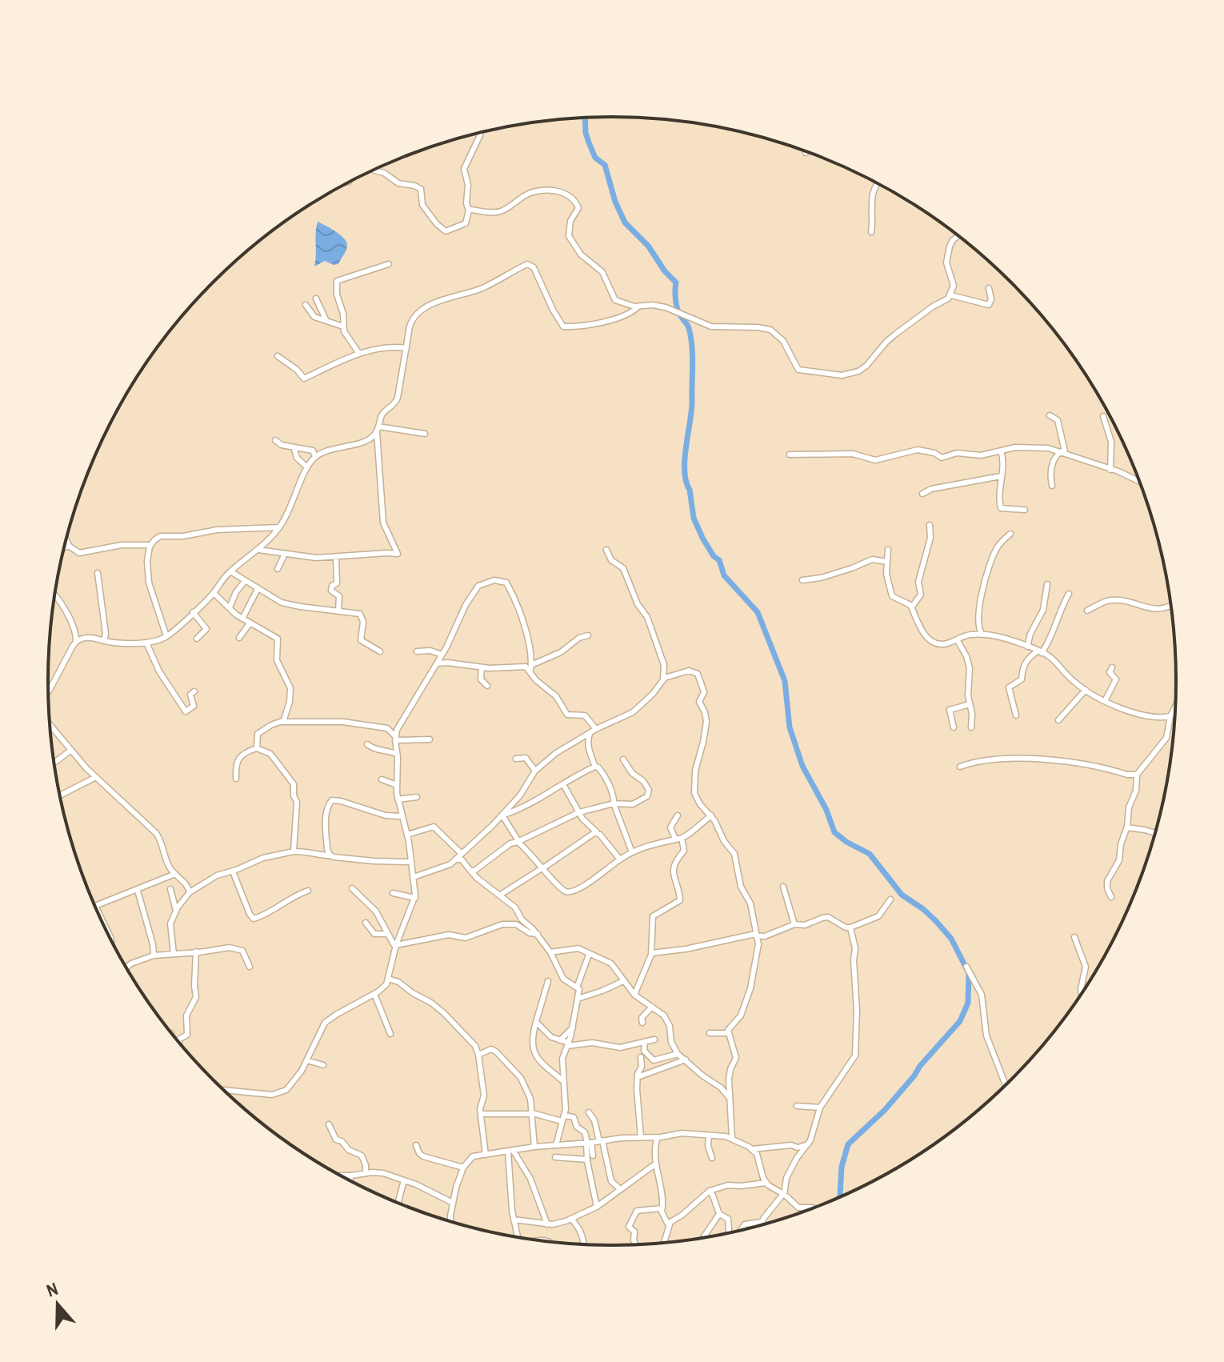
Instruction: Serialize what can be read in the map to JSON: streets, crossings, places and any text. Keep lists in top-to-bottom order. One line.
{"north":"top"}
